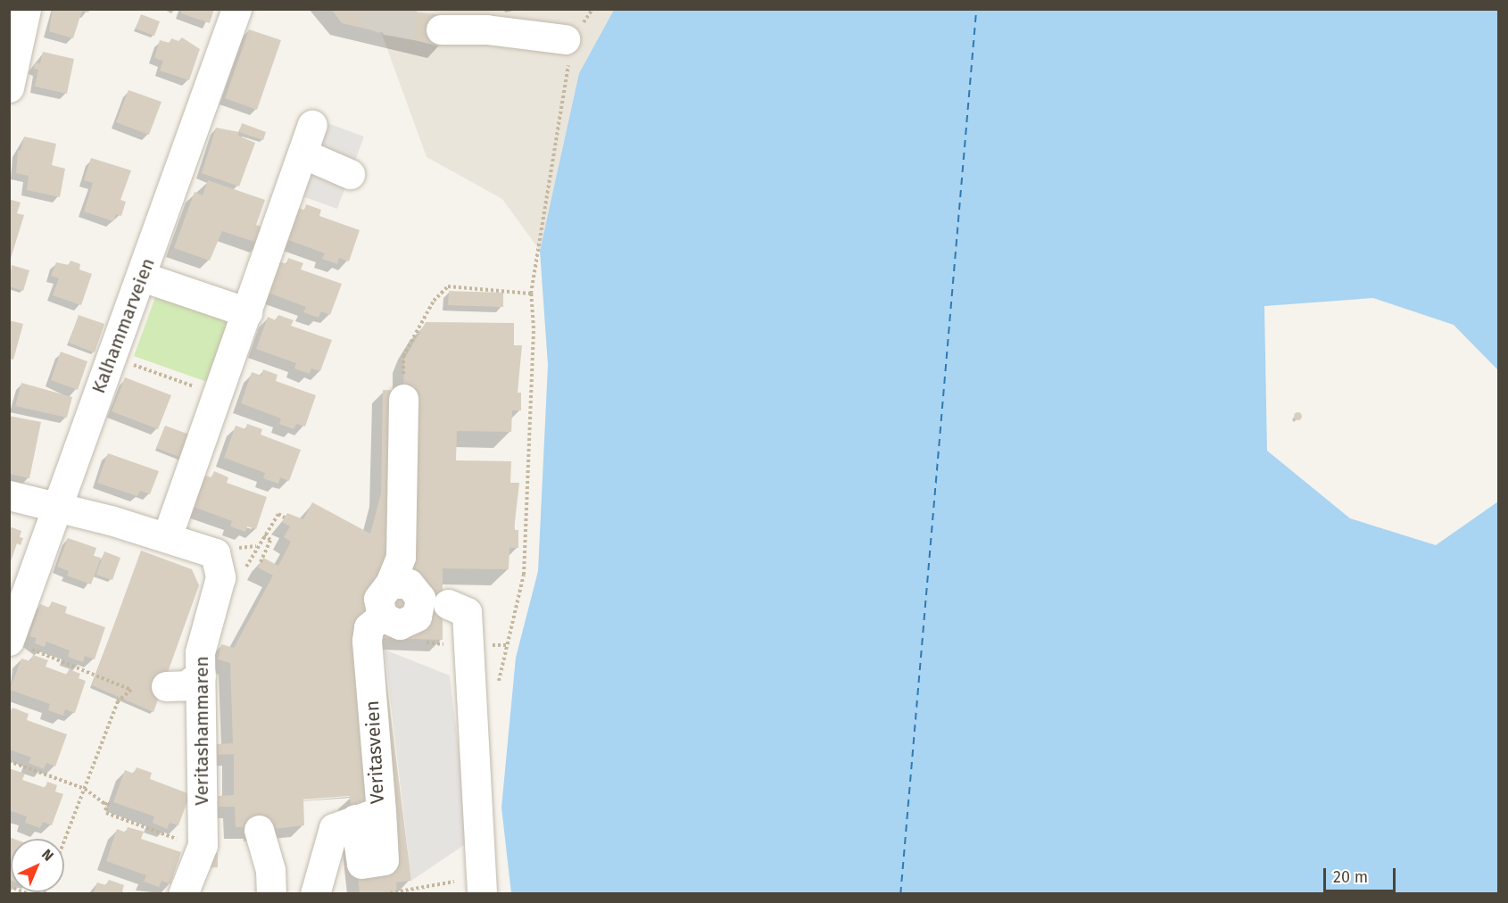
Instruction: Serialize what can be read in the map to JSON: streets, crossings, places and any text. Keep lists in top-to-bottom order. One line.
{"streets":{"street":["Kalhammarveien","Veritashammaren","Veritasveien"]},"crossings":[["Kalhammarveien","Veritashammaren"]],"scale_bar":"20 m","north":"top right"}
